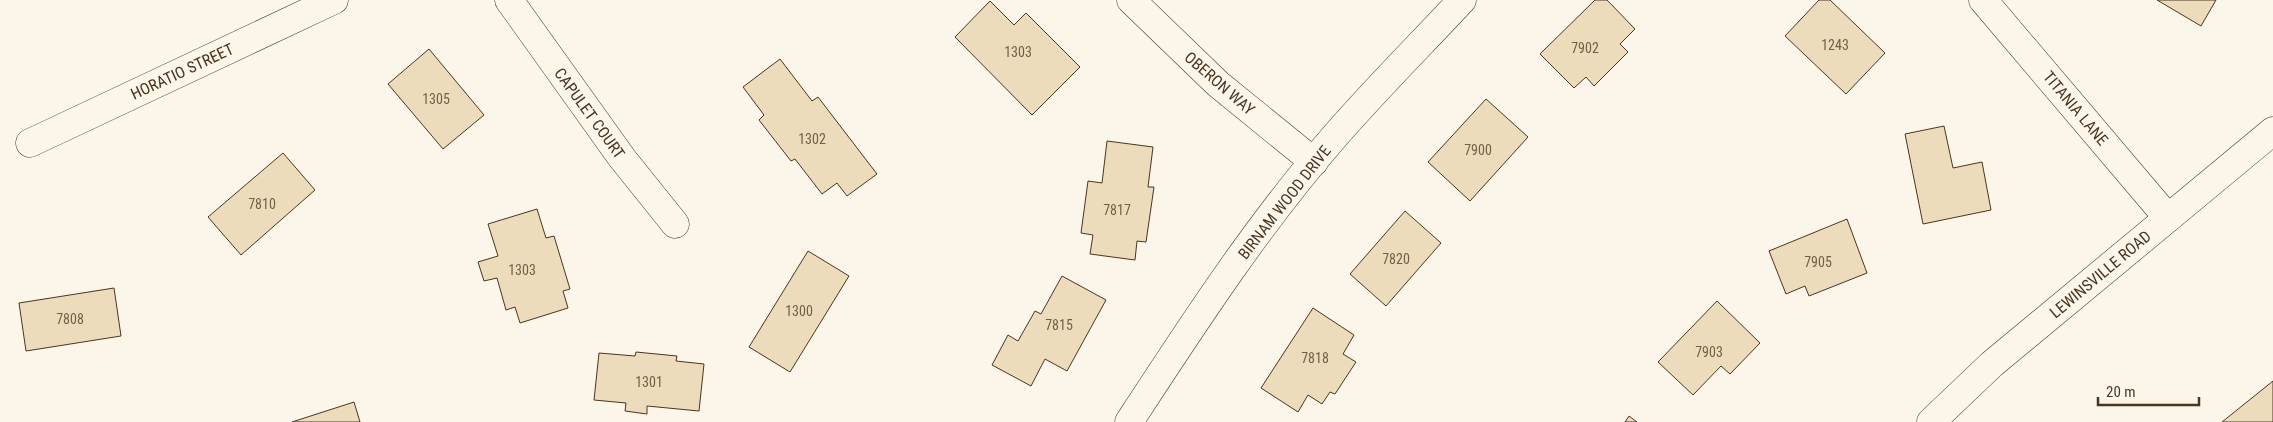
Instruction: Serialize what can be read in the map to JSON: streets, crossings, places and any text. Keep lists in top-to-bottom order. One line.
{"streets":{"street":["HORATIO STREET","OBERON WAY","TITANIA LANE","CAPULET COURT","BIRNAM WOOD DRIVE","LEWINSVILLE ROAD"]},"crossings":[["OBERON WAY","BIRNAM WOOD DRIVE"],["TITANIA LANE","LEWINSVILLE ROAD"]],"house_numbers":["1243","7902","1303","1305","1302","7900","7810","7817","7820","7905","1303","1300","7808","7815","7903","7818","1301"],"scale_bar":"20 m"}
